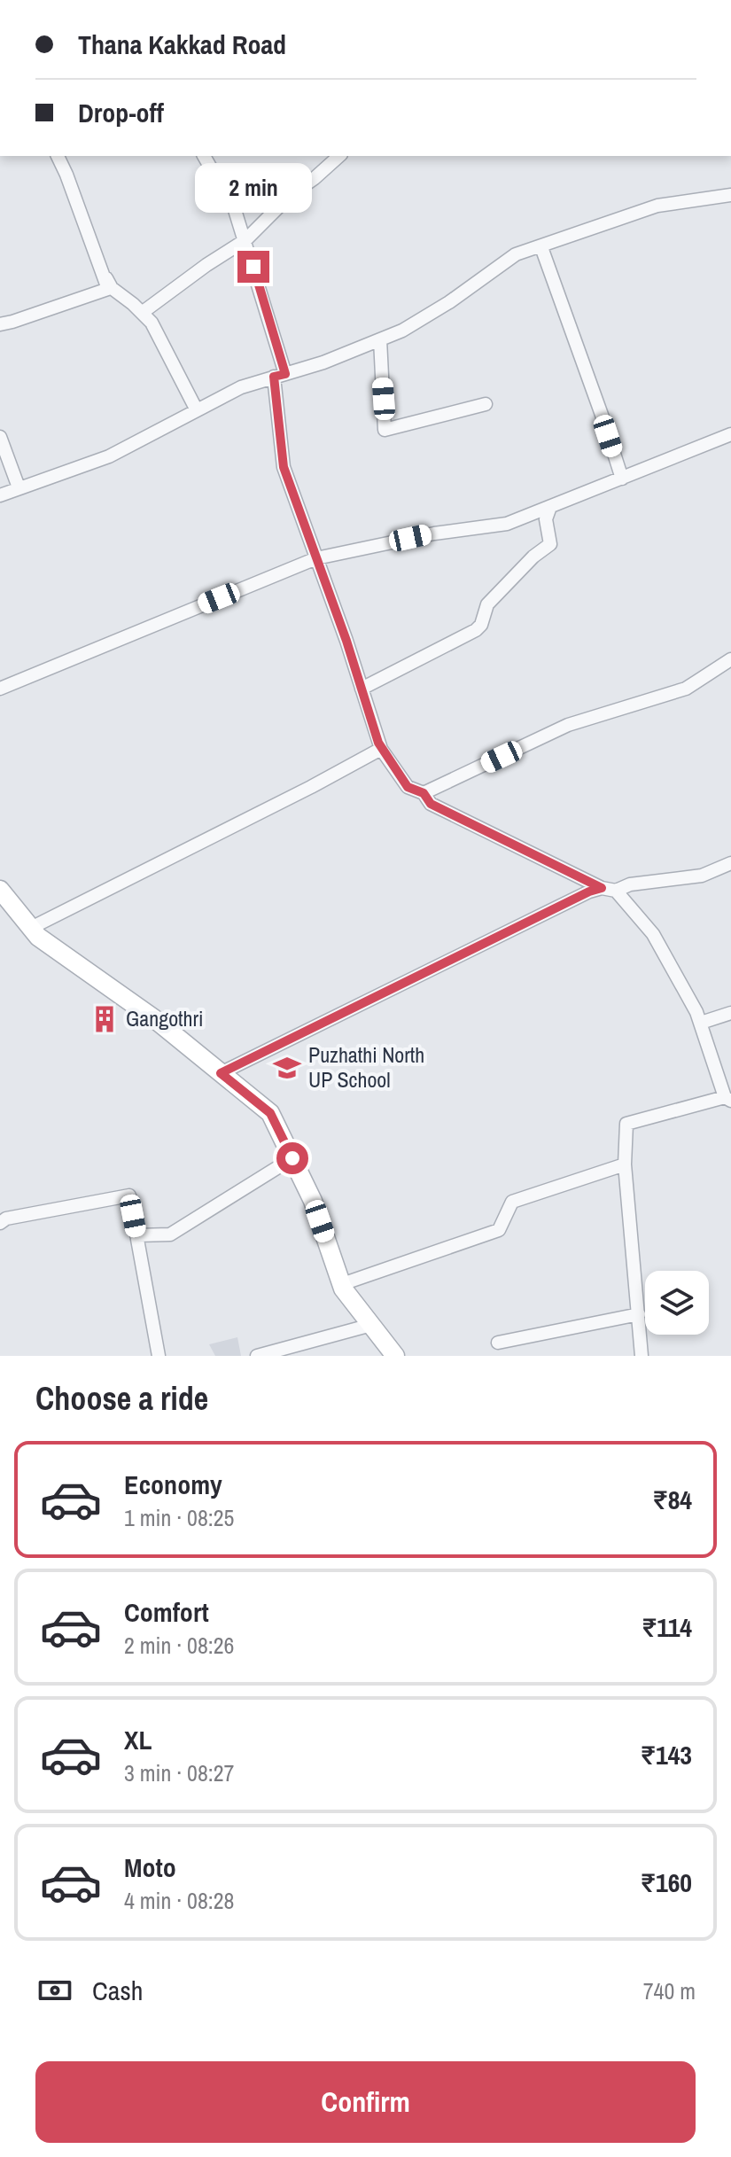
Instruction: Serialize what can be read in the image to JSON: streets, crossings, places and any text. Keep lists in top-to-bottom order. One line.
{"places":{"building":["Gangothri"],"school or university":["Puzhathi North UP School"]},"page":{"banner":["Thana Kakkad Road","Drop-off"],"bubble":"2 min","heading":"Choose a ride","list":[{"name":"Economy","note":"1 min · 08:25","value":"₹84"},{"name":"Comfort","note":"2 min · 08:26","value":"₹114"},{"name":"XL","note":"3 min · 08:27","value":"₹143"},{"name":"Moto","note":"4 min · 08:28","value":"₹160"}],"pay":["Cash","740 m"],"buttons":"Confirm"}}
